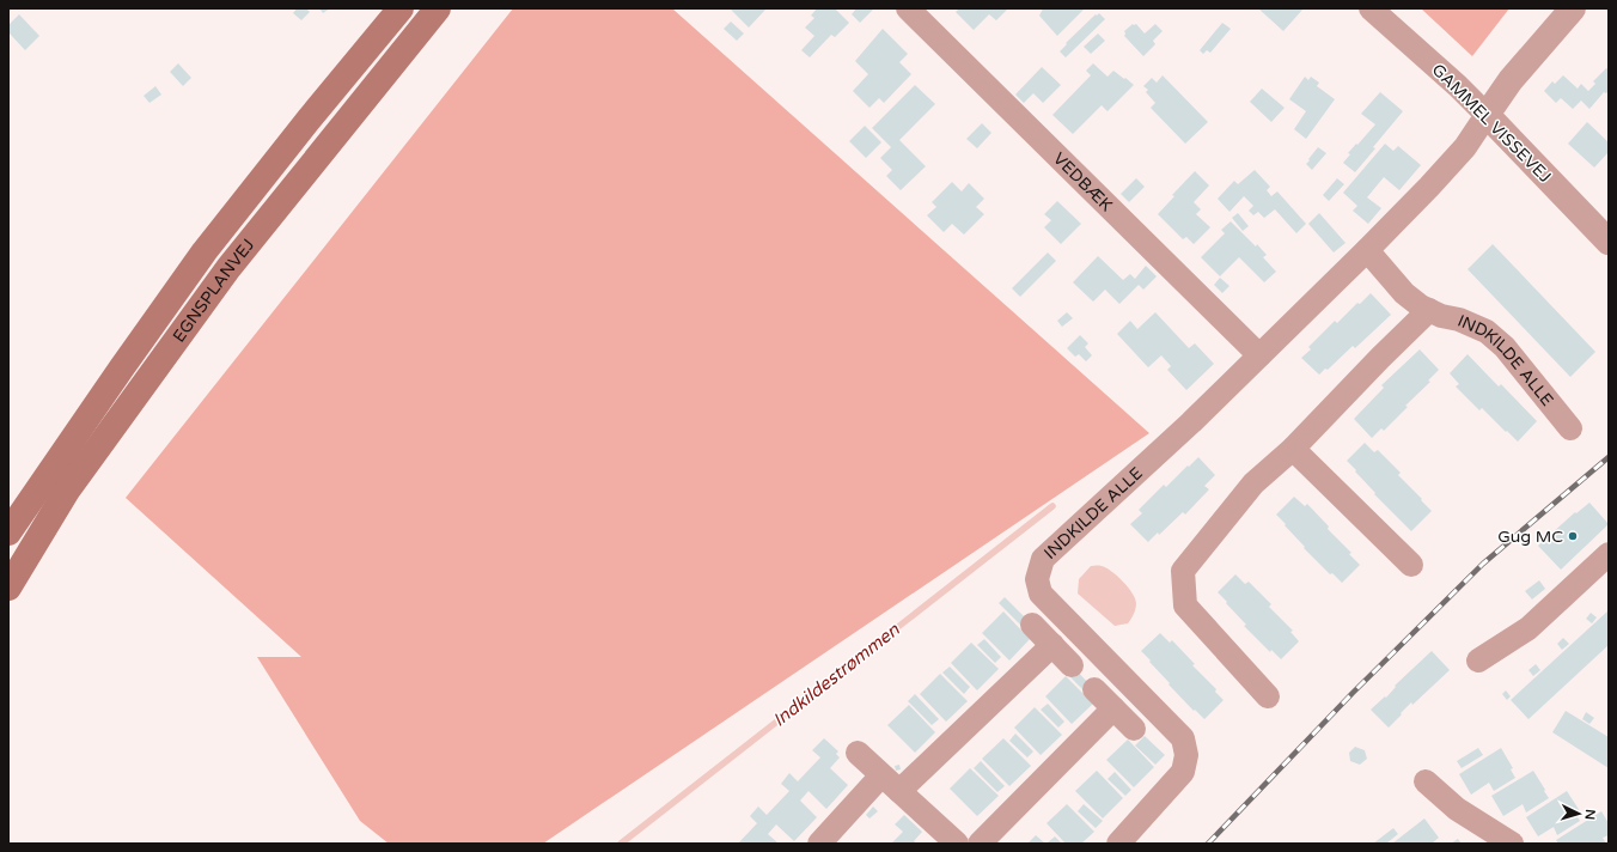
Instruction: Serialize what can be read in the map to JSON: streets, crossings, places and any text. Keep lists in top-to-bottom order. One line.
{"streets":{"main road":["EGNSPLANVEJ"],"street":["GAMMEL VISSEVEJ","VEDBÆK","INDKILDE ALLE"]},"crossings":[["GAMMEL VISSEVEJ","INDKILDE ALLE"],["VEDBÆK","INDKILDE ALLE"]],"water":["Indkildestrømmen"],"places":["Gug MC"],"north":"right"}
